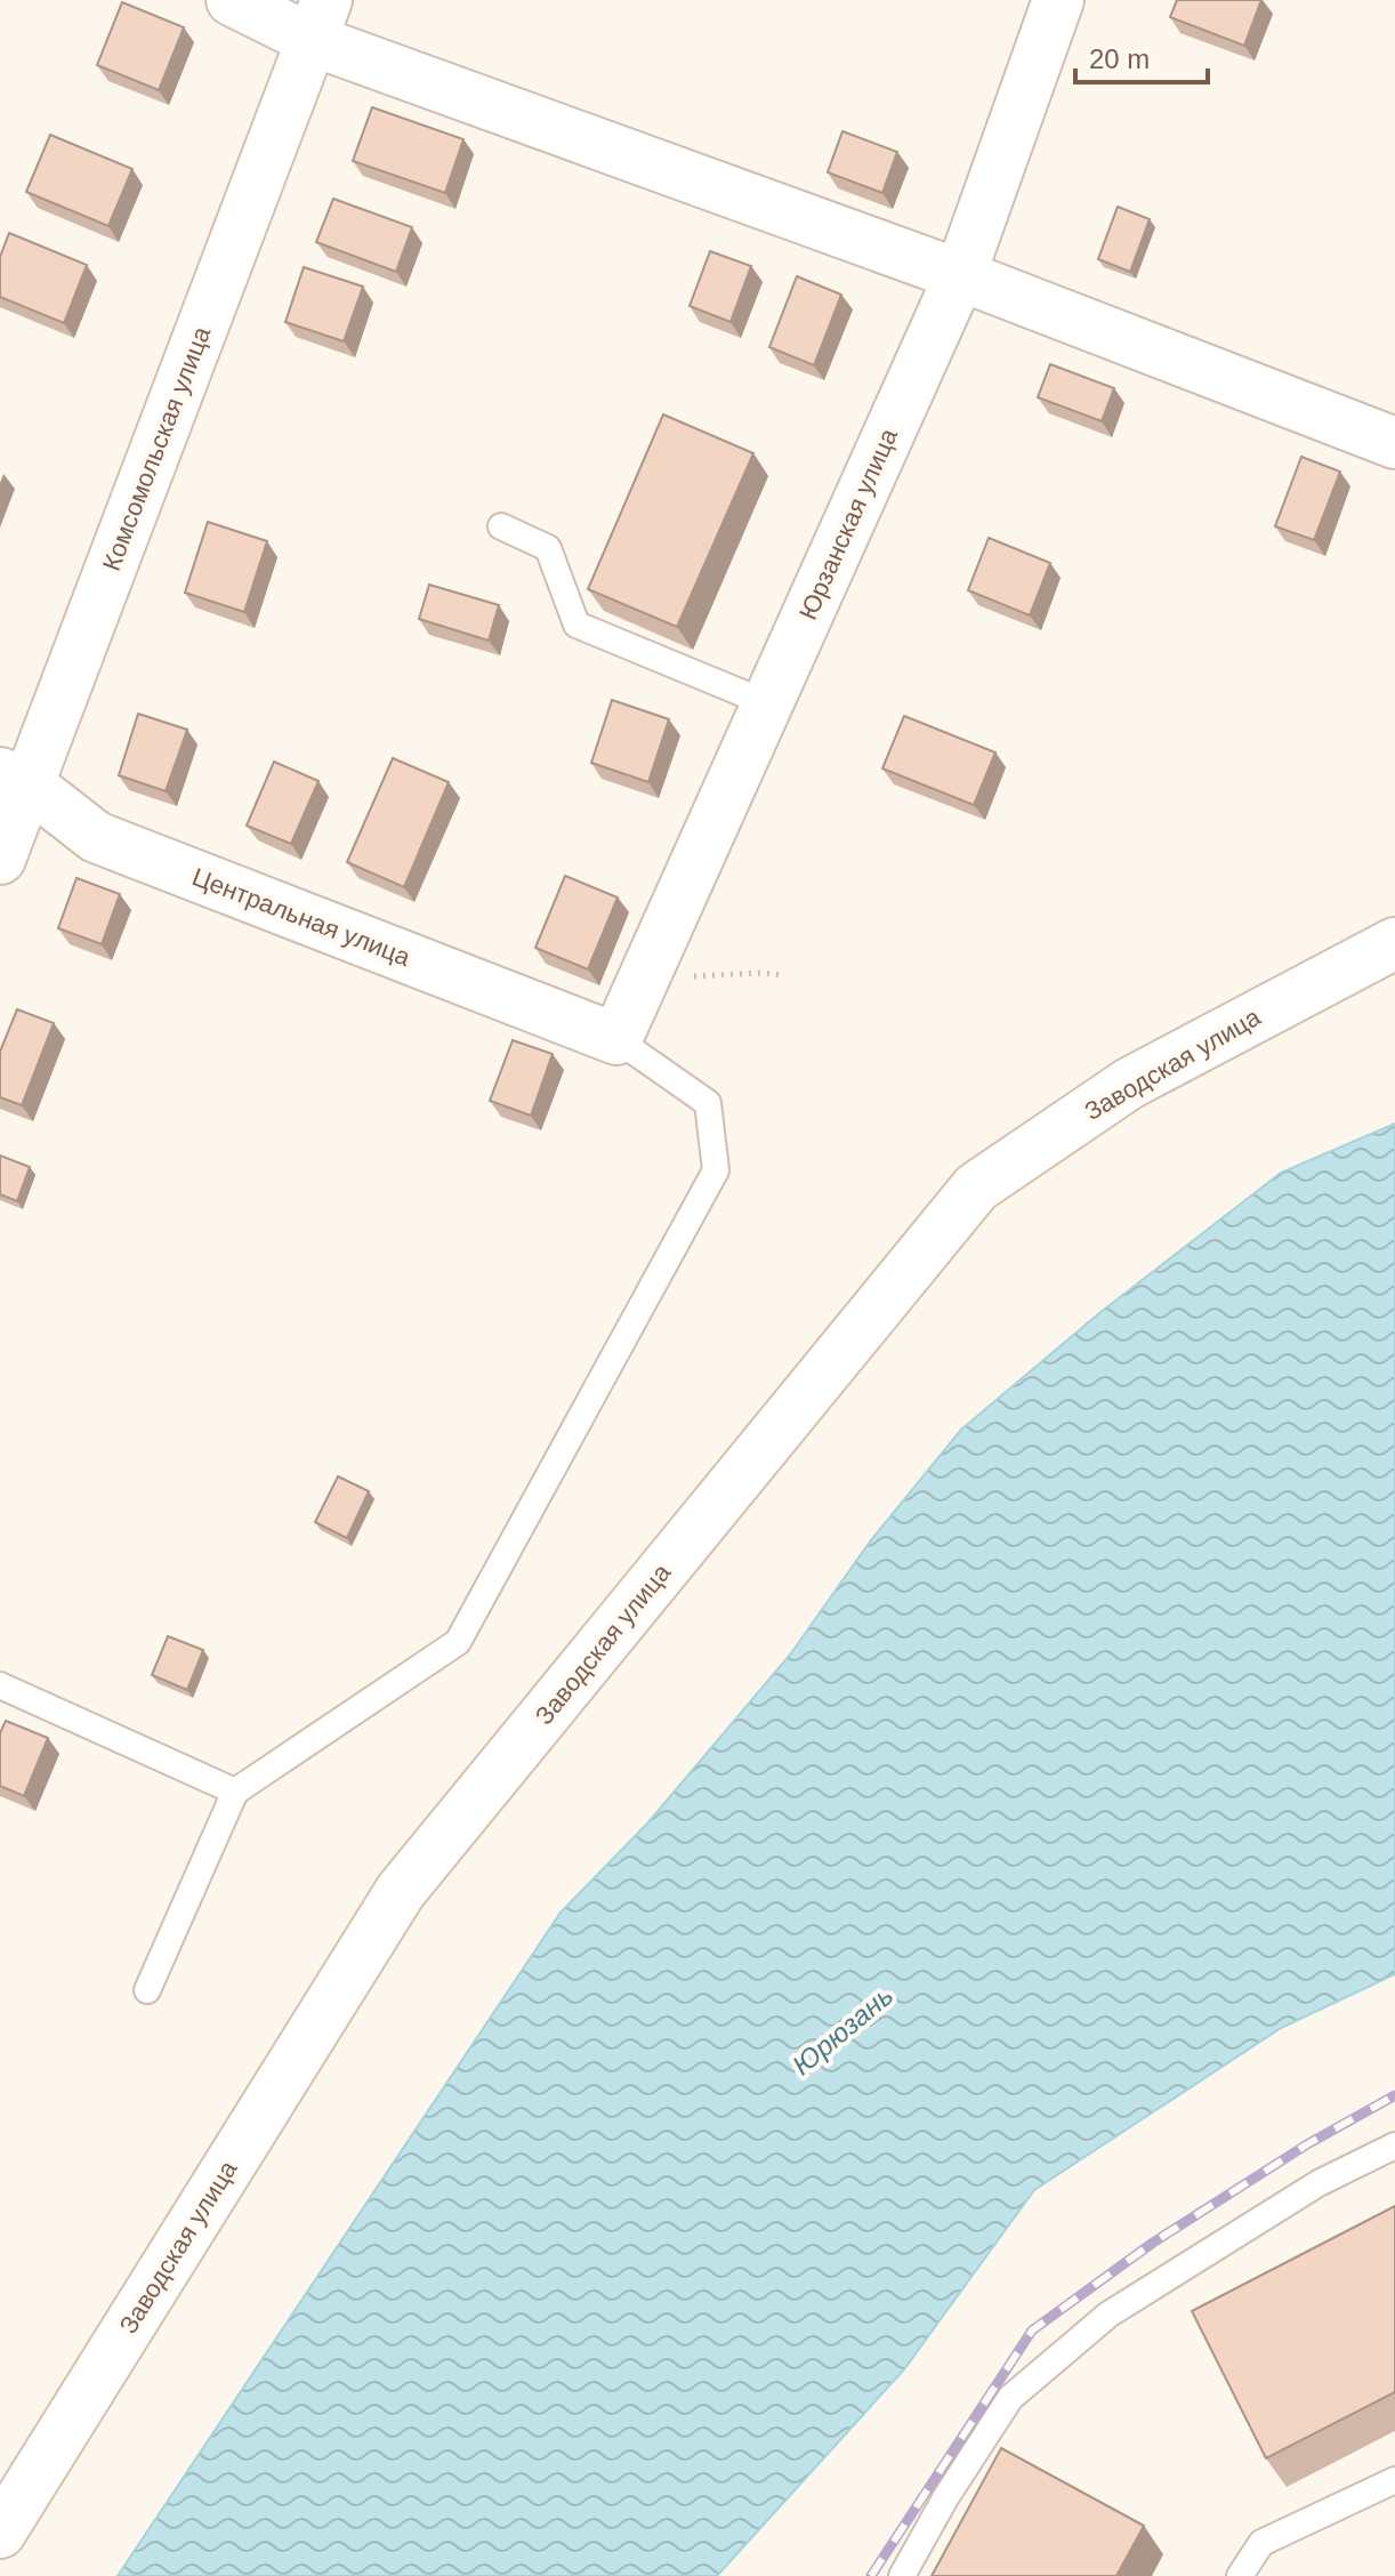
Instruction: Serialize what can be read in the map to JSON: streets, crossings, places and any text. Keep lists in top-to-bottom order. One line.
{"streets":{"street":["Комсомольская улица","Юрзанская улица","Центральная улица","Заводская улица"]},"crossings":[["Комсомольская улица","Центральная улица"],["Юрзанская улица","Центральная улица"]],"water":["Юрюзань"],"scale_bar":"20 m"}
